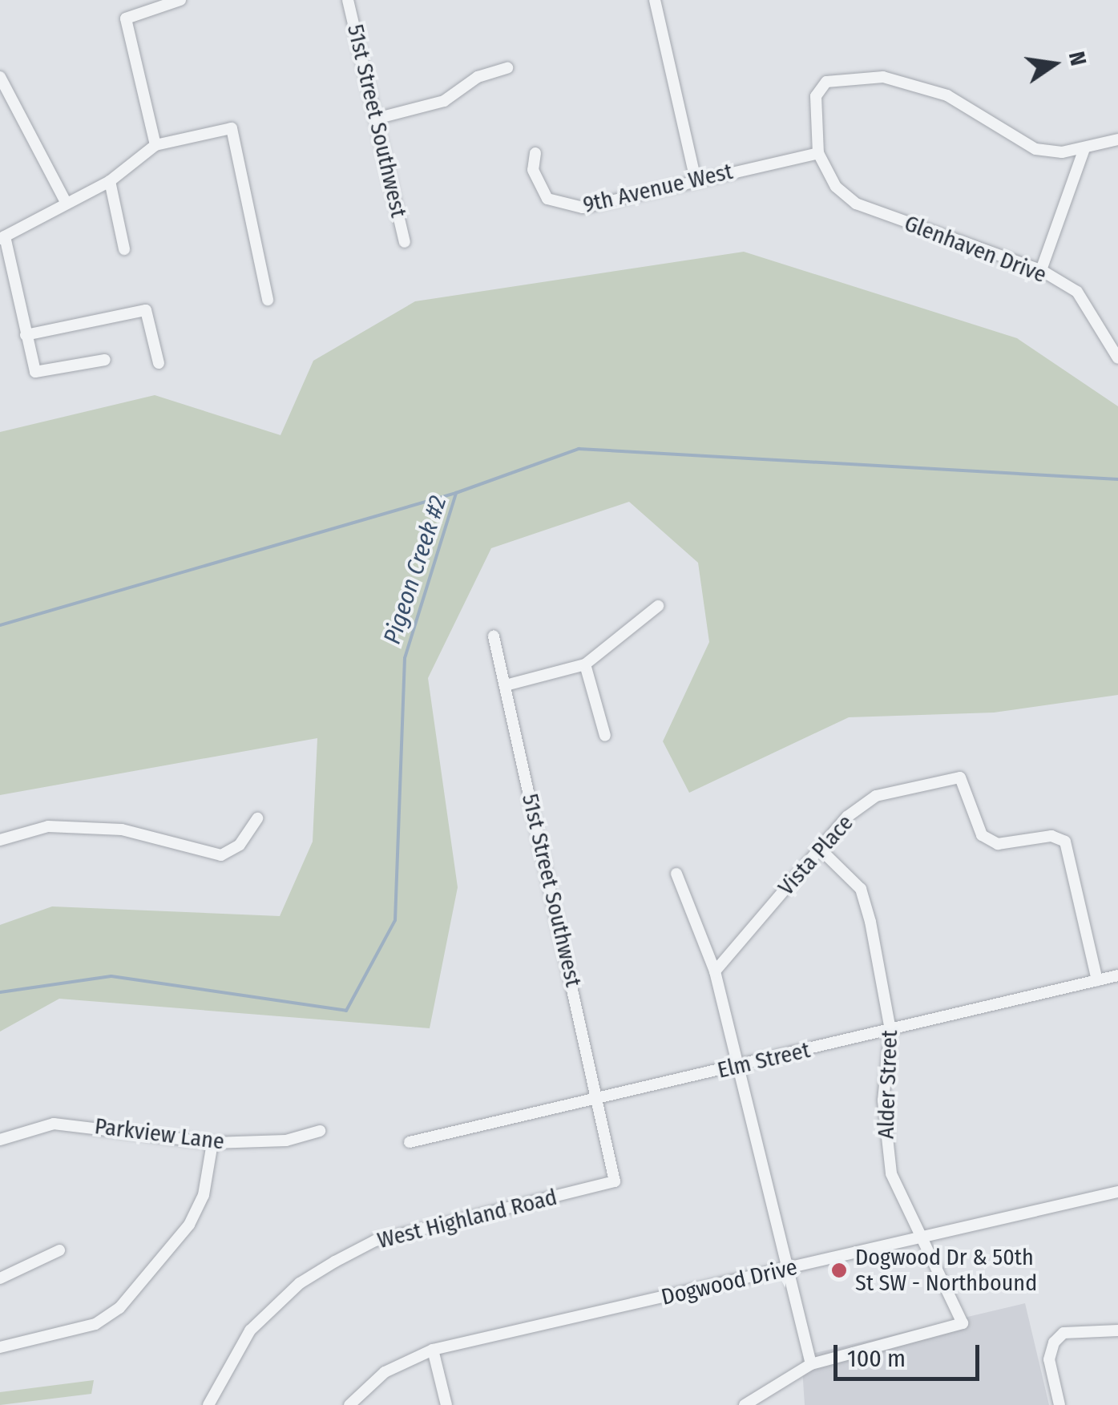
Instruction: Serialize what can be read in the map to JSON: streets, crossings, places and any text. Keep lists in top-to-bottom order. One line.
{"streets":{"street":["51st Street Southwest","9th Avenue West","Glenhaven Drive","Vista Place","Elm Street","Alder Street","Parkview Lane","West Highland Road","Dogwood Drive"]},"crossings":[["51st Street Southwest","Elm Street"],["51st Street Southwest","West Highland Road"],["9th Avenue West","Glenhaven Drive"],["Vista Place","Elm Street"],["Vista Place","Alder Street"],["Elm Street","Alder Street"],["Alder Street","Dogwood Drive"]],"water":["Pigeon Creek #2"],"places":["Dogwood Dr & 50th St SW - Northbound"],"scale_bar":"100 m","north":"right"}
